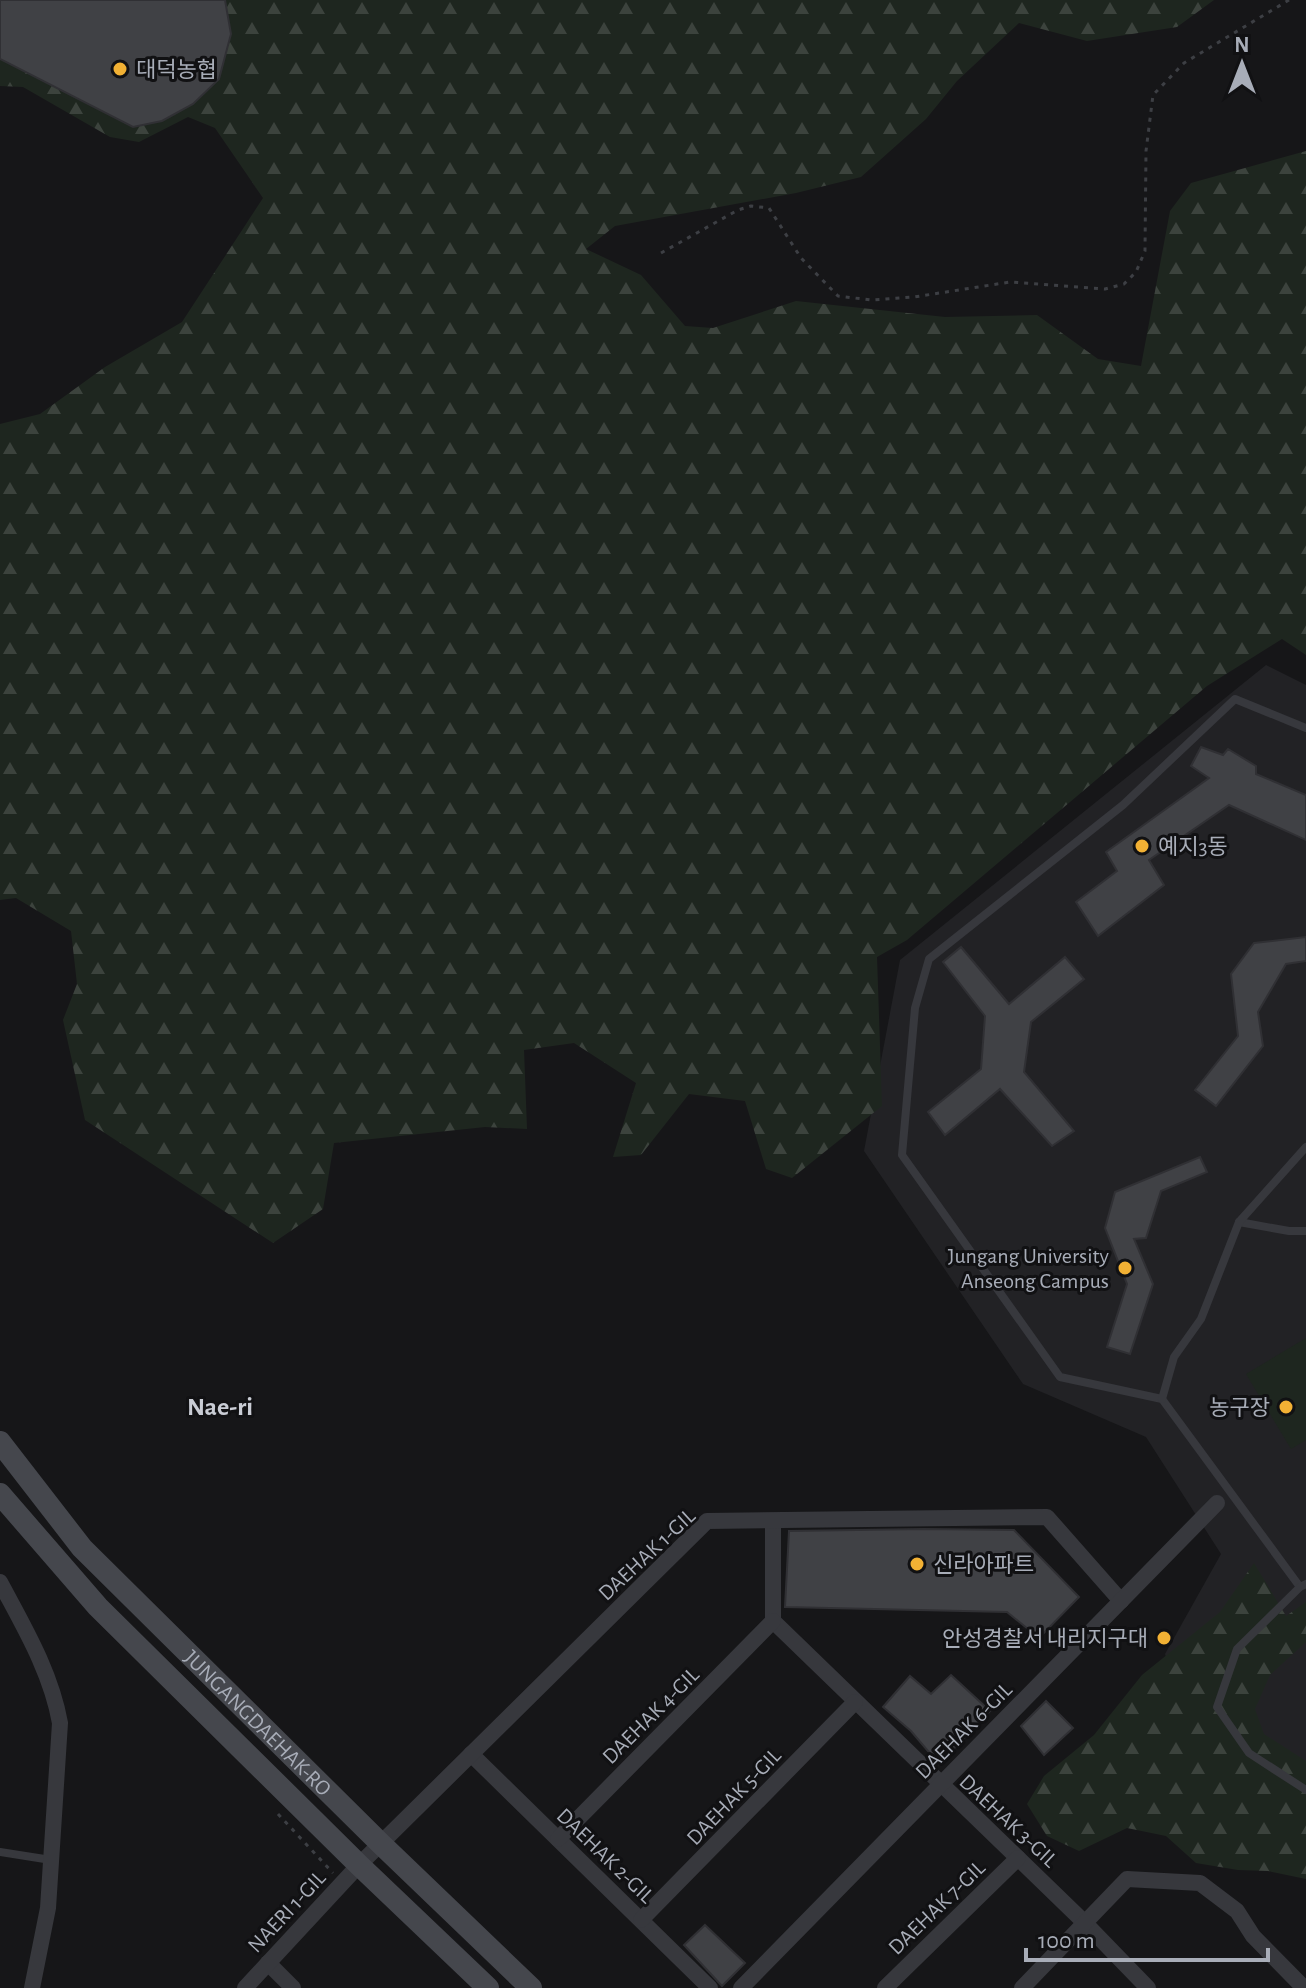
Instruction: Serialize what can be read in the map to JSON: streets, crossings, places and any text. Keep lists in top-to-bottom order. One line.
{"streets":{"street":["DAEHAK 1-GIL","DAEHAK 4-GIL","JUNGANGDAEHAK-RO","DAEHAK 6-GIL","DAEHAK 5-GIL","DAEHAK 3-GIL","DAEHAK 2-GIL","DAEHAK 7-GIL","NAERI 1-GIL"]},"crossings":[["DAEHAK 1-GIL","JUNGANGDAEHAK-RO"],["DAEHAK 1-GIL","DAEHAK 6-GIL"],["DAEHAK 1-GIL","DAEHAK 2-GIL"],["DAEHAK 1-GIL","NAERI 1-GIL"],["DAEHAK 4-GIL","DAEHAK 3-GIL"],["DAEHAK 4-GIL","DAEHAK 2-GIL"],["JUNGANGDAEHAK-RO","NAERI 1-GIL"],["DAEHAK 6-GIL","DAEHAK 3-GIL"],["DAEHAK 5-GIL","DAEHAK 3-GIL"],["DAEHAK 5-GIL","DAEHAK 2-GIL"],["DAEHAK 3-GIL","DAEHAK 7-GIL"]],"districts":["Nae-ri"],"places":["대덕농협","예지3동","Jungang University Anseong Campus","농구장","신라아파트","안성경찰서 내리지구대"],"scale_bar":"100 m","north":"top"}
